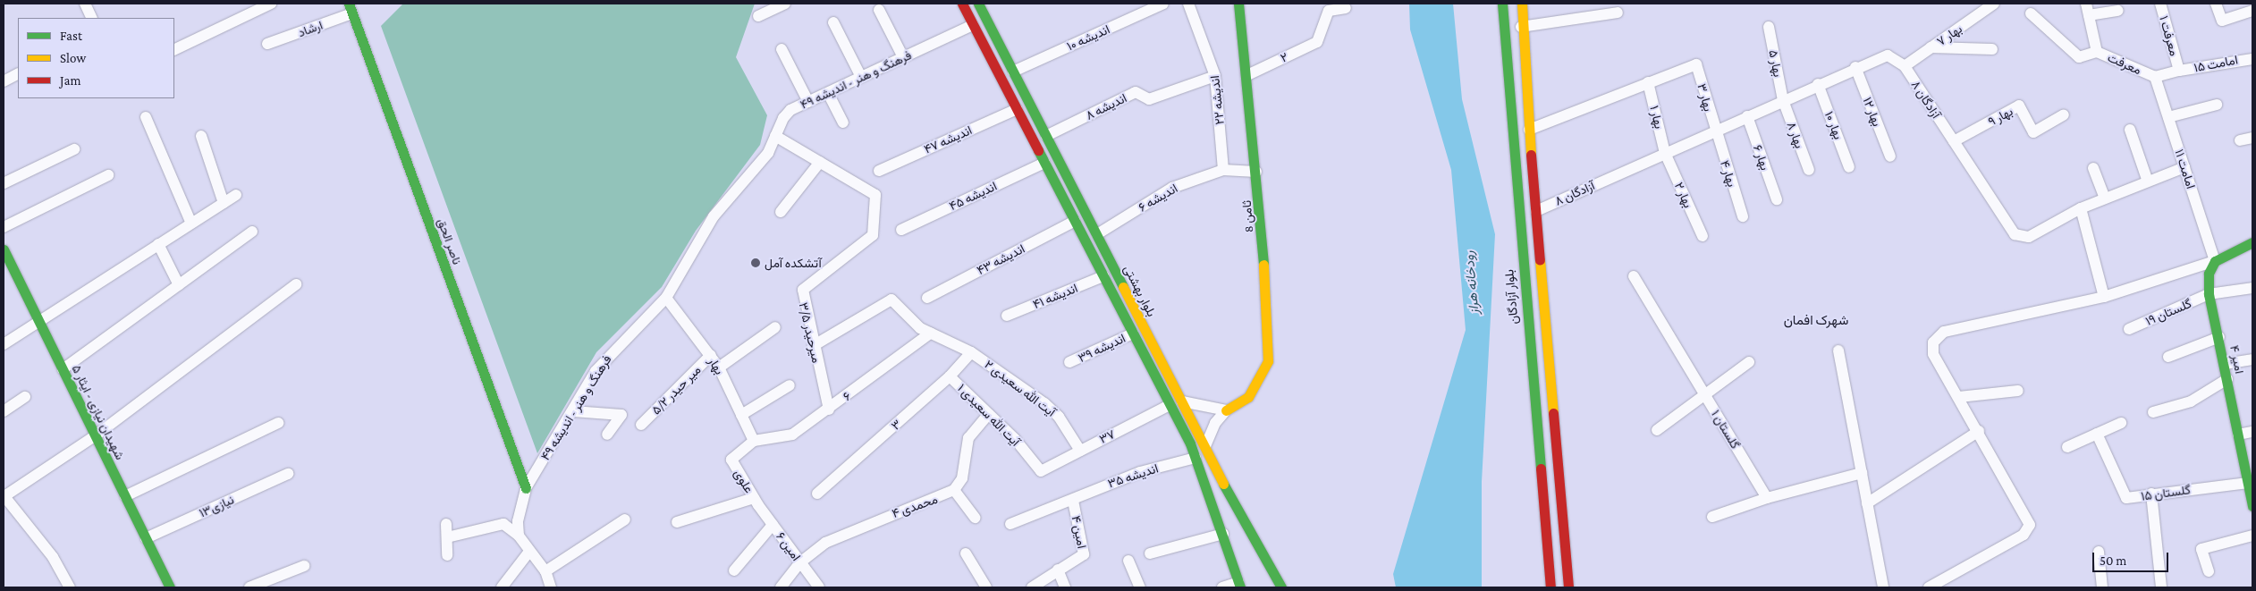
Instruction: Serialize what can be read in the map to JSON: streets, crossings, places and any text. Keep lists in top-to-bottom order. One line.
{"streets":{"main road":["ثامن 8","ناصر الحق","بلوار بهشتی","بلوار آزادگان","امیر ۴","شهیدان نیازی - ایثار ۵"],"street":["ارشاد","بهار ۷","معرفت ۱","اندیشه ۱۰","۲","بهار ۵","معرفت","امامت ۱۵","فرهنگ و هنر - اندیشه ۴۹","بهار ۳","آزادگان ۸","اندیشه ۲۲","اندیشه ۸","بهار ۱۲","بهار ۹","بهار ۱","بهار ۱۰","بهار ۸","اندیشه ۴۷","بهار ۶","امامت ۱۱","بهار ۴","بهار ۲","اندیشه ۴۵","اندیشه ۶","اندیشه ۴۳","اندیشه ۴۱","گلستان ۱۹","میرحیدر ۳/۵","اندیشه ۳۹","بهار","آیت الله سعیدی ۲","میر حیدر ۵/۲","۶","آیت الله سعیدی ۱","۳","گلستان ۱","۳۷","اندیشه ۳۵","علوی","گلستان ۱۵","نیازی۱۳","محمدی ۴","امین ۴","امین ۶"]},"crossings":[["ارشاد","ناصر الحق"],["بهار ۷","آزادگان ۸"],["معرفت ۱","معرفت"],["معرفت ۱","امامت ۱۵"],["معرفت ۱","امامت ۱۱"],["اندیشه ۱۰","بلوار بهشتی"],["۲","ثامن 8"],["بهار ۵","آزادگان ۸"],["بهار ۵","بهار ۸"],["معرفت","امامت ۱۱"],["فرهنگ و هنر - اندیشه ۴۹","ناصر الحق"],["فرهنگ و هنر - اندیشه ۴۹","بلوار بهشتی"],["فرهنگ و هنر - اندیشه ۴۹","بهار"],["بهار ۳","آزادگان ۸"],["بهار ۳","بهار ۱"],["بهار ۳","بهار ۴"],["آزادگان ۸","بهار ۱۲"],["آزادگان ۸","بهار ۹"],["آزادگان ۸","بهار ۱"],["آزادگان ۸","بهار ۱۰"],["آزادگان ۸","بهار ۸"],["آزادگان ۸","بهار ۶"],["آزادگان ۸","بهار ۴"],["آزادگان ۸","بهار ۲"],["اندیشه ۲۲","اندیشه ۸"],["اندیشه ۲۲","اندیشه ۶"],["اندیشه ۸","بلوار بهشتی"],["بهار ۱","بهار ۲"],["اندیشه ۴۷","بلوار بهشتی"],["امامت ۱۱","امیر ۴"],["اندیشه ۴۵","بلوار بهشتی"],["اندیشه ۶","بلوار بهشتی"],["اندیشه ۴۳","بلوار بهشتی"],["بلوار بهشتی","اندیشه ۴۱"],["بلوار بهشتی","اندیشه ۳۹"],["بلوار بهشتی","۳۷"],["بلوار بهشتی","اندیشه ۳۵"],["گلستان ۱۹","امیر ۴"],["میرحیدر ۳/۵","آیت الله سعیدی ۲"],["میرحیدر ۳/۵","۶"],["امیر ۴","گلستان ۱۵"],["بهار","میر حیدر ۵/۲"],["بهار","۶"],["بهار","علوی"],["آیت الله سعیدی ۲","۶"],["آیت الله سعیدی ۲","۳"],["آیت الله سعیدی ۲","۳۷"],["۶","علوی"],["شهیدان نیازی - ایثار ۵","نیازی۱۳"],["آیت الله سعیدی ۱","۳"],["آیت الله سعیدی ۱","۳۷"],["آیت الله سعیدی ۱","محمدی ۴"],["اندیشه ۳۵","امین ۴"],["علوی","امین ۶"],["محمدی ۴","امین ۶"]],"districts":["شهرک افمان"],"water":["رودخانه هراز"],"places":["آتشکده آمل"],"legend":["Fast","Slow","Jam"],"scale_bar":"50 m"}
